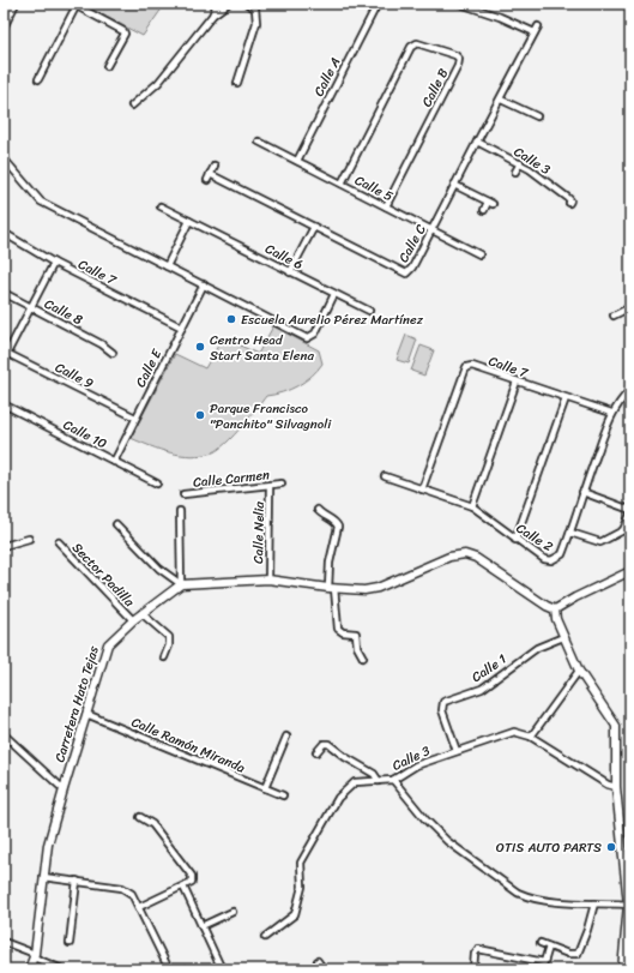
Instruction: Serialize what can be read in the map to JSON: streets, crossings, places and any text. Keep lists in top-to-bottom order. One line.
{"streets":{"street":["Calle A","Calle B","Calle 3","Calle 5","Calle C","Calle 6","Calle 7","Calle 8","Calle E","Calle 9","Calle 10","Calle Carmen","Calle Nelia","Calle 2","Sector Padilla","Calle 1","Carretera Hato Tejas","Calle Ramón Miranda"]},"crossings":[["Calle A","Calle 5"],["Calle B","Calle 5"],["Calle 3","Calle C"],["Calle 3","Calle 1"],["Calle 5","Calle C"],["Calle 7","Calle E"],["Calle 7","Calle 2"],["Calle E","Calle 9"],["Calle E","Calle 10"],["Calle Carmen","Calle Nelia"],["Sector Padilla","Carretera Hato Tejas"],["Carretera Hato Tejas","Calle Ramón Miranda"]],"places":["Escuela Aurelio Pérez Martínez","Centro Head Start Santa Elena","Parque Francisco \"Panchito\" Silvagnoli","OTIS AUTO PARTS"]}
